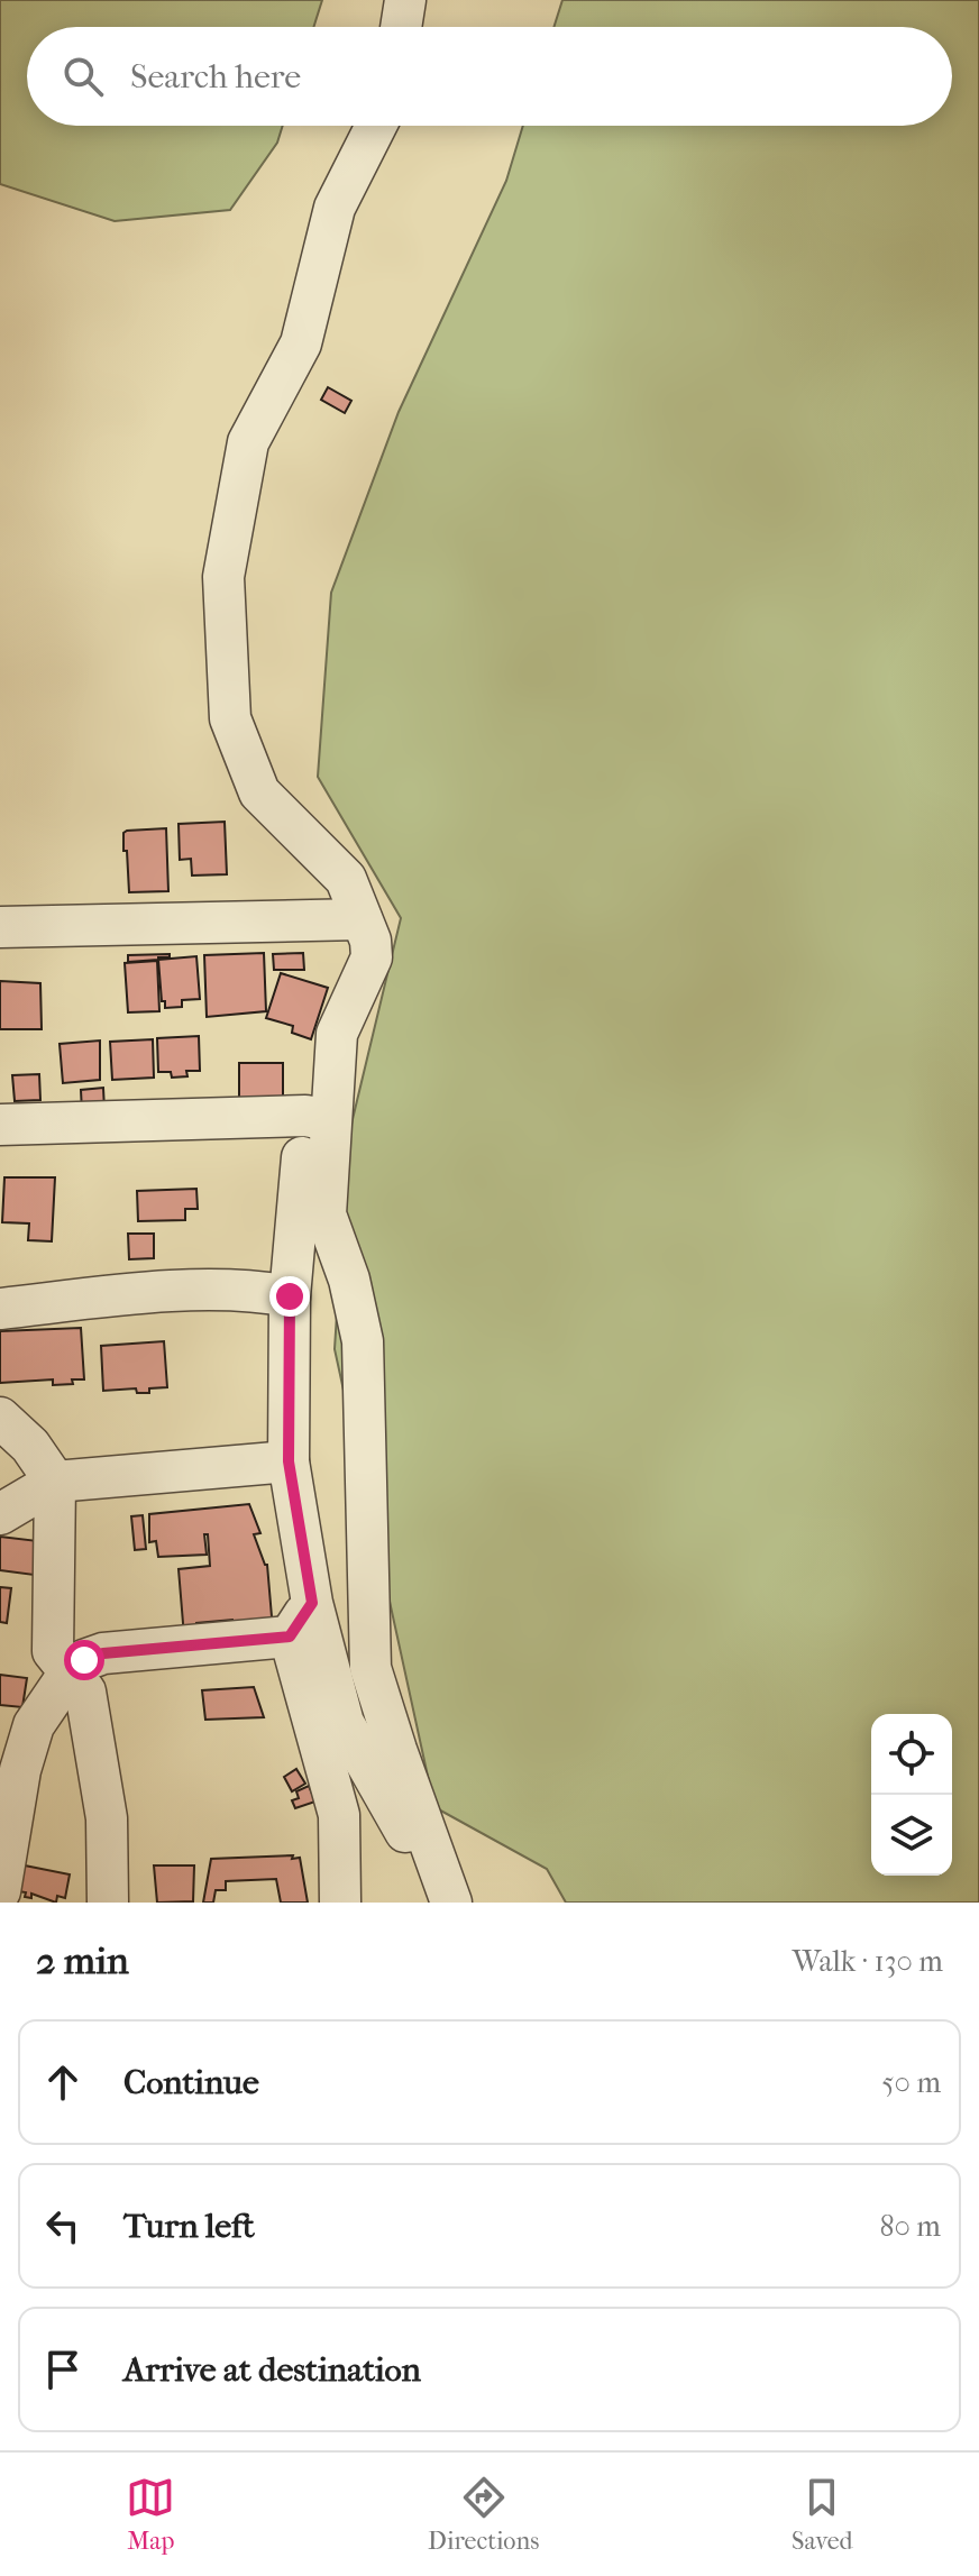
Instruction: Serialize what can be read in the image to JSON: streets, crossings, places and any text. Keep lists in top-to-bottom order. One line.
{"page":{"search":"Search here","heading":["2 min","Walk · 130 m"],"list":[["Continue","50 m"],["Turn left","80 m"],"Arrive at destination"],"nav":["Map","Directions","Saved"]}}
